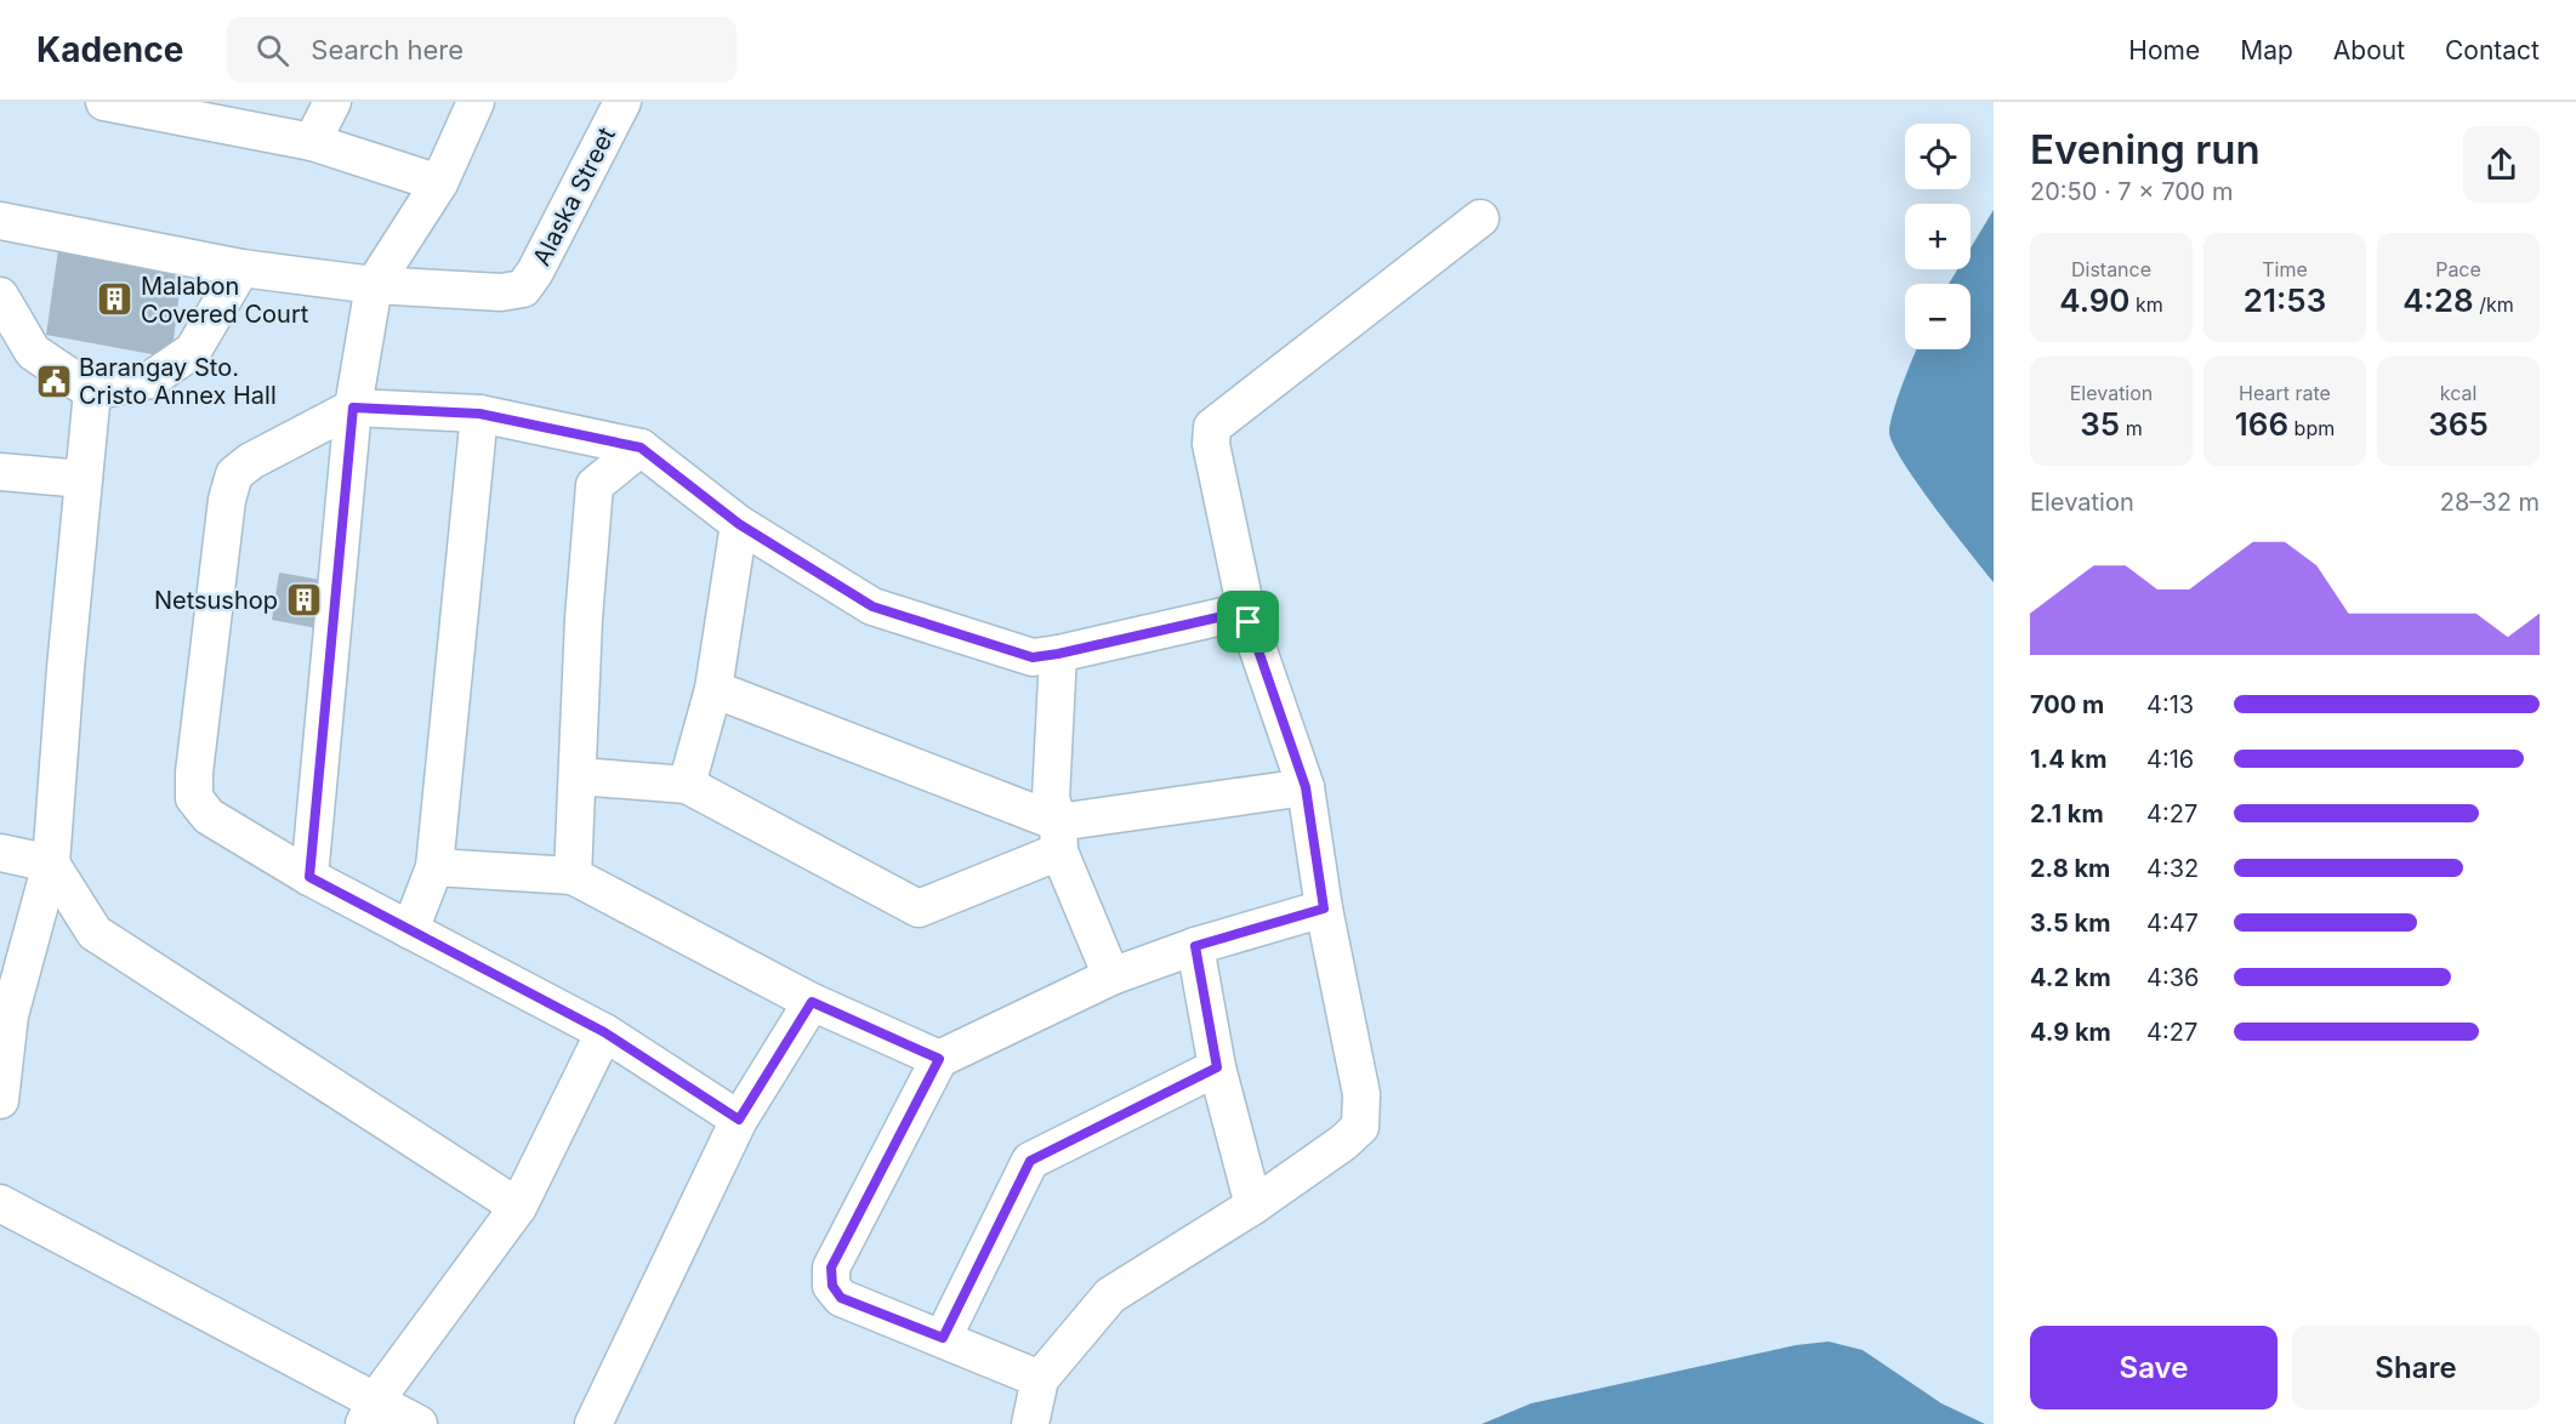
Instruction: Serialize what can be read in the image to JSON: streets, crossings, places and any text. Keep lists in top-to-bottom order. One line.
{"streets":{"street":["Alaska Street"]},"places":{"building":["Malabon Covered Court","Netsushop"],"public building":["Barangay Sto. Cristo Annex Hall"]},"page":{"header":"Kadence","search":"Search here","nav":["Home","Map","About","Contact"],"heading":["Evening run","20:50 · 7 × 700 m"],"map_buttons":["+","−"],"stats":[["Distance","4.90 km"],["Time","21:53"],["Pace","4:28 /km"],["Elevation","35 m"],["Heart rate","166 bpm"],["kcal","365"]],"chart":["Elevation","28–32 m"],"list":[{"name":"700 m","note":"4:13"},{"name":"1.4 km","note":"4:16"},{"name":"2.1 km","note":"4:27"},{"name":"2.8 km","note":"4:32"},{"name":"3.5 km","note":"4:47"},{"name":"4.2 km","note":"4:36"},{"name":"4.9 km","note":"4:27"}],"buttons":["Save","Share"]}}
